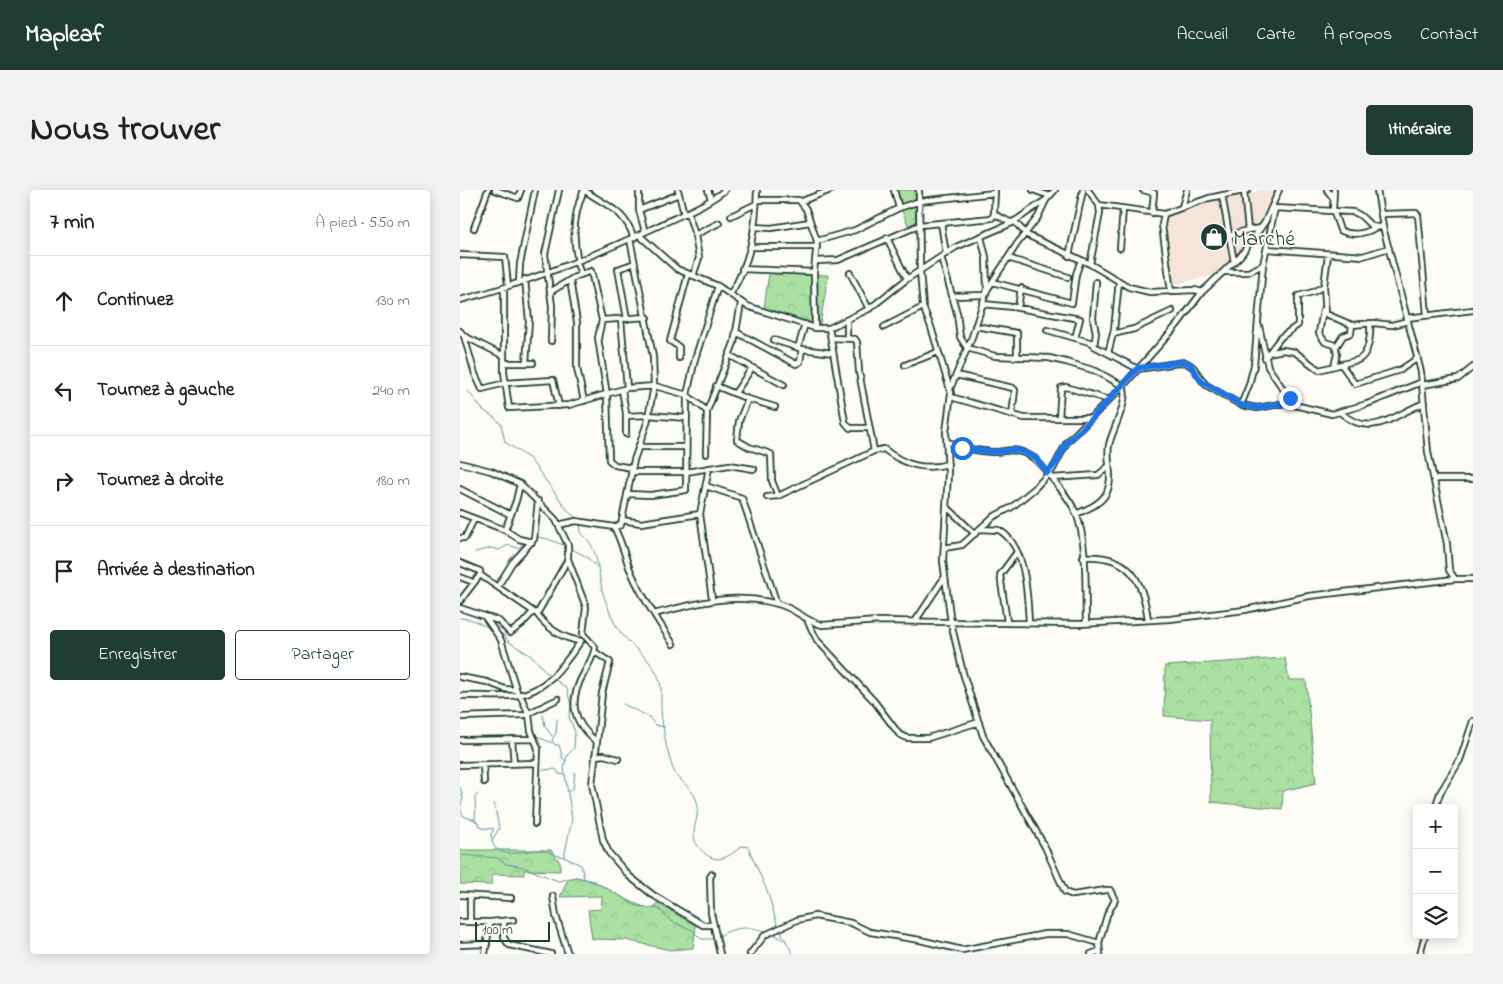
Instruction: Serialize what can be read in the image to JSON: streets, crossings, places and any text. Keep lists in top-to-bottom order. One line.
{"places":{"shop":["Marché"]},"scale_bar":"100 m","page":{"header":"Mapleaf","nav":["Accueil","Carte","À propos","Contact"],"title":"Nous trouver","buttons":["Itinéraire",["Enregistrer","Partager"]],"heading":["7 min","À pied · 550 m"],"list":[["Continuez","130 m"],["Tournez à gauche","240 m"],["Tournez à droite","180 m"],"Arrivée à destination"],"map_buttons":["+","−"],"scale":"100 m"}}
